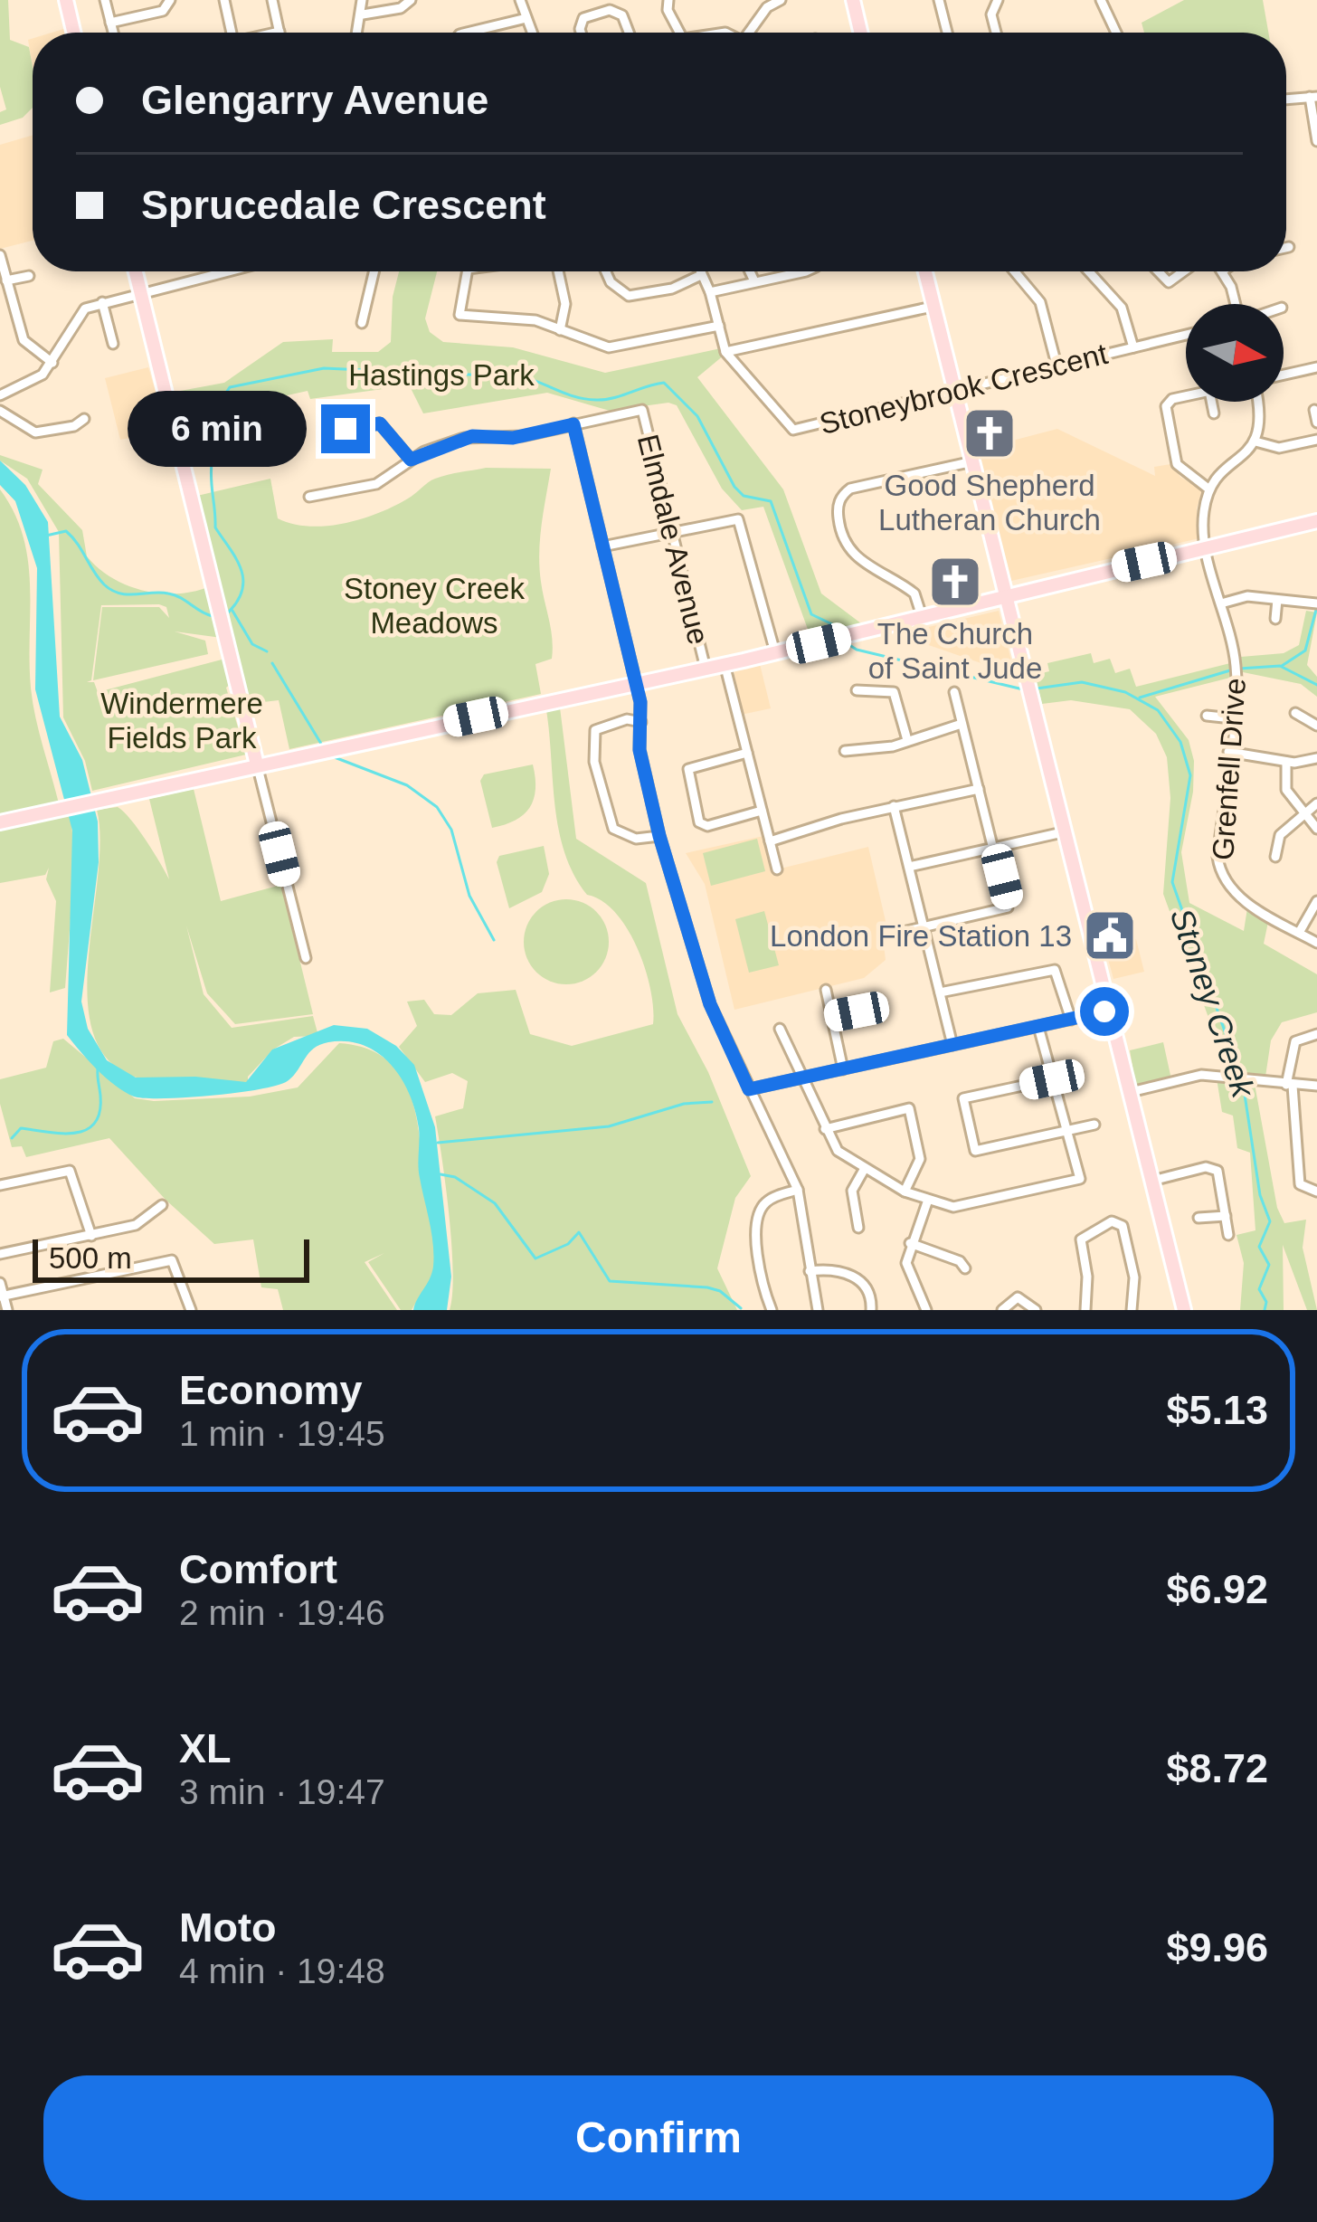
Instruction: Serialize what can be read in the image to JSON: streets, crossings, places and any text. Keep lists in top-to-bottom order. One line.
{"streets":{"street":["Stoneybrook Crescent","Elmdale Avenue","Grenfell Drive"]},"water":["Stoney Creek"],"parks":["Hastings Park","Stoney Creek Meadows","Windermere Fields Park"],"places":{"church":["Good Shepherd Lutheran Church","The Church of Saint Jude"],"public building":["London Fire Station 13"]},"scale_bar":"500 m","north":"right","page":{"banner":["Glengarry Avenue","Sprucedale Crescent"],"bubble":"6 min","scale":"500 m","list":[{"name":"Economy","note":"1 min · 19:45","value":"$5.13"},{"name":"Comfort","note":"2 min · 19:46","value":"$6.92"},{"name":"XL","note":"3 min · 19:47","value":"$8.72"},{"name":"Moto","note":"4 min · 19:48","value":"$9.96"}],"buttons":"Confirm"}}
